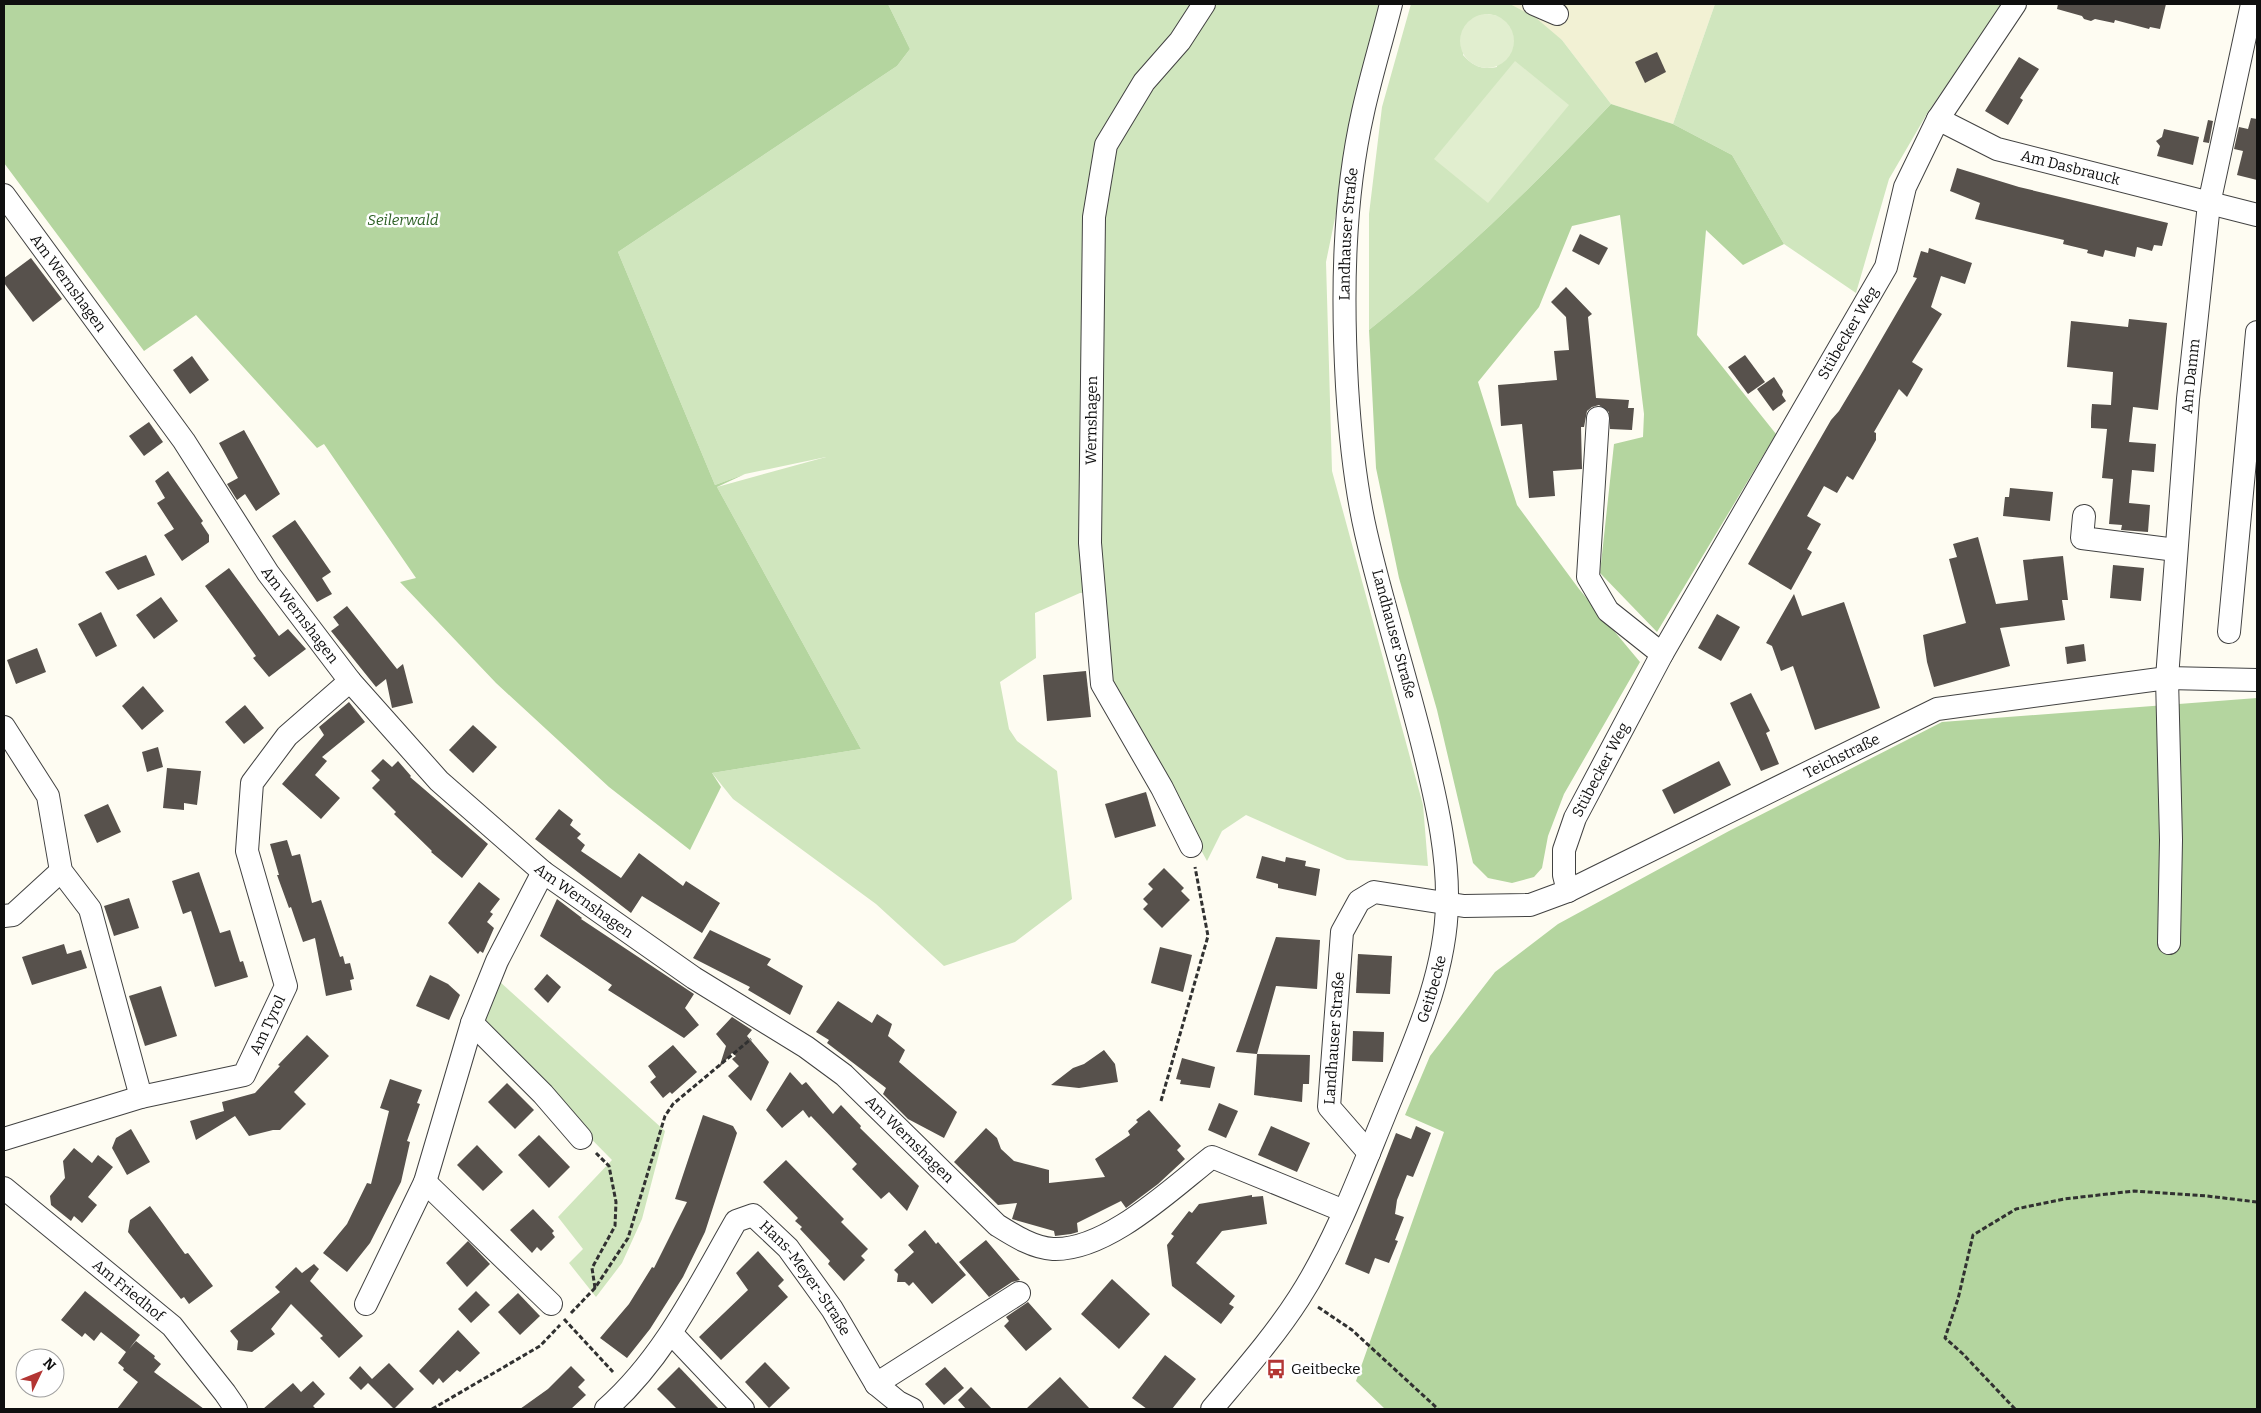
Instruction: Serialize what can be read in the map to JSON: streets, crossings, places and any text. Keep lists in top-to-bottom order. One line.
{"streets":{"street":["Am Dasbrauck","Landhauser Straße","Am Wernshagen","Stübecker Weg","Am Damm","Wernshagen","Teichstraße","Geitbecke","Am Tyrol","Hans-Meyer-Straße","Am Friedhof"]},"crossings":[["Am Dasbrauck","Stübecker Weg"],["Am Dasbrauck","Am Damm"],["Landhauser Straße","Teichstraße"],["Landhauser Straße","Geitbecke"],["Am Wernshagen","Geitbecke"],["Am Wernshagen","Am Tyrol"],["Stübecker Weg","Teichstraße"],["Am Damm","Teichstraße"],["Teichstraße","Geitbecke"]],"parks":["Seilerwald"],"places":{"bus stop":["Geitbecke"]},"north":"top right"}
